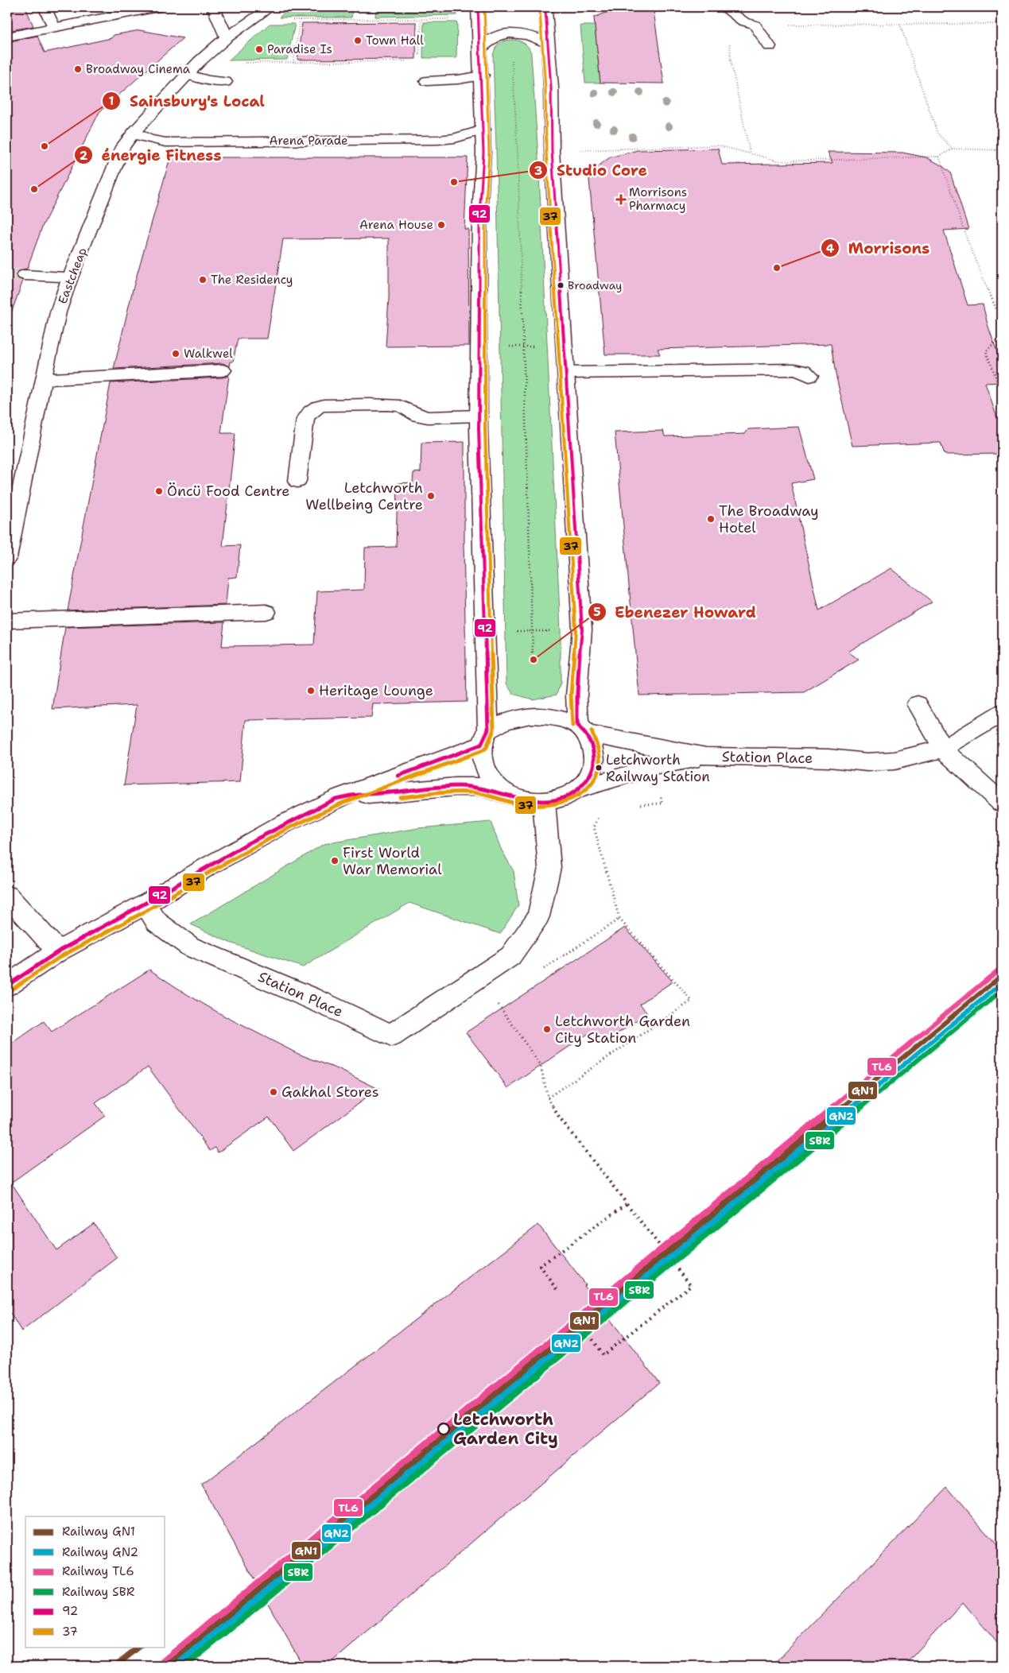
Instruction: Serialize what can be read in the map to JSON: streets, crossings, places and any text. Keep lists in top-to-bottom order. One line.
{"streets":{"street":["Arena Parade","Eastcheap","Station Place"]},"crossings":[["Arena Parade","Eastcheap"]],"places":{"other":["Town Hall","Paradise Is","Broadway Cinema","Sainsbury's Local","Studio Core","énergie Fitness","Arena House","Morrisons","The Residency","Broadway","Walkwel","Öncü Food Centre","Letchworth Wellbeing Centre","The Broadway Hotel","Ebenezer Howard","Heritage Lounge","Letchworth Railway Station","First World War Memorial","Letchworth Garden City Station","Gakhal Stores","Letchworth Garden City"],"health":["Morrisons Pharmacy"]},"lines":["transit line 92","transit line 37","rail line TL6","rail line GN1","rail line GN2","rail line SBR"],"legend":["Railway GN1","Railway GN2","Railway TL6","Railway SBR","92","37"]}
